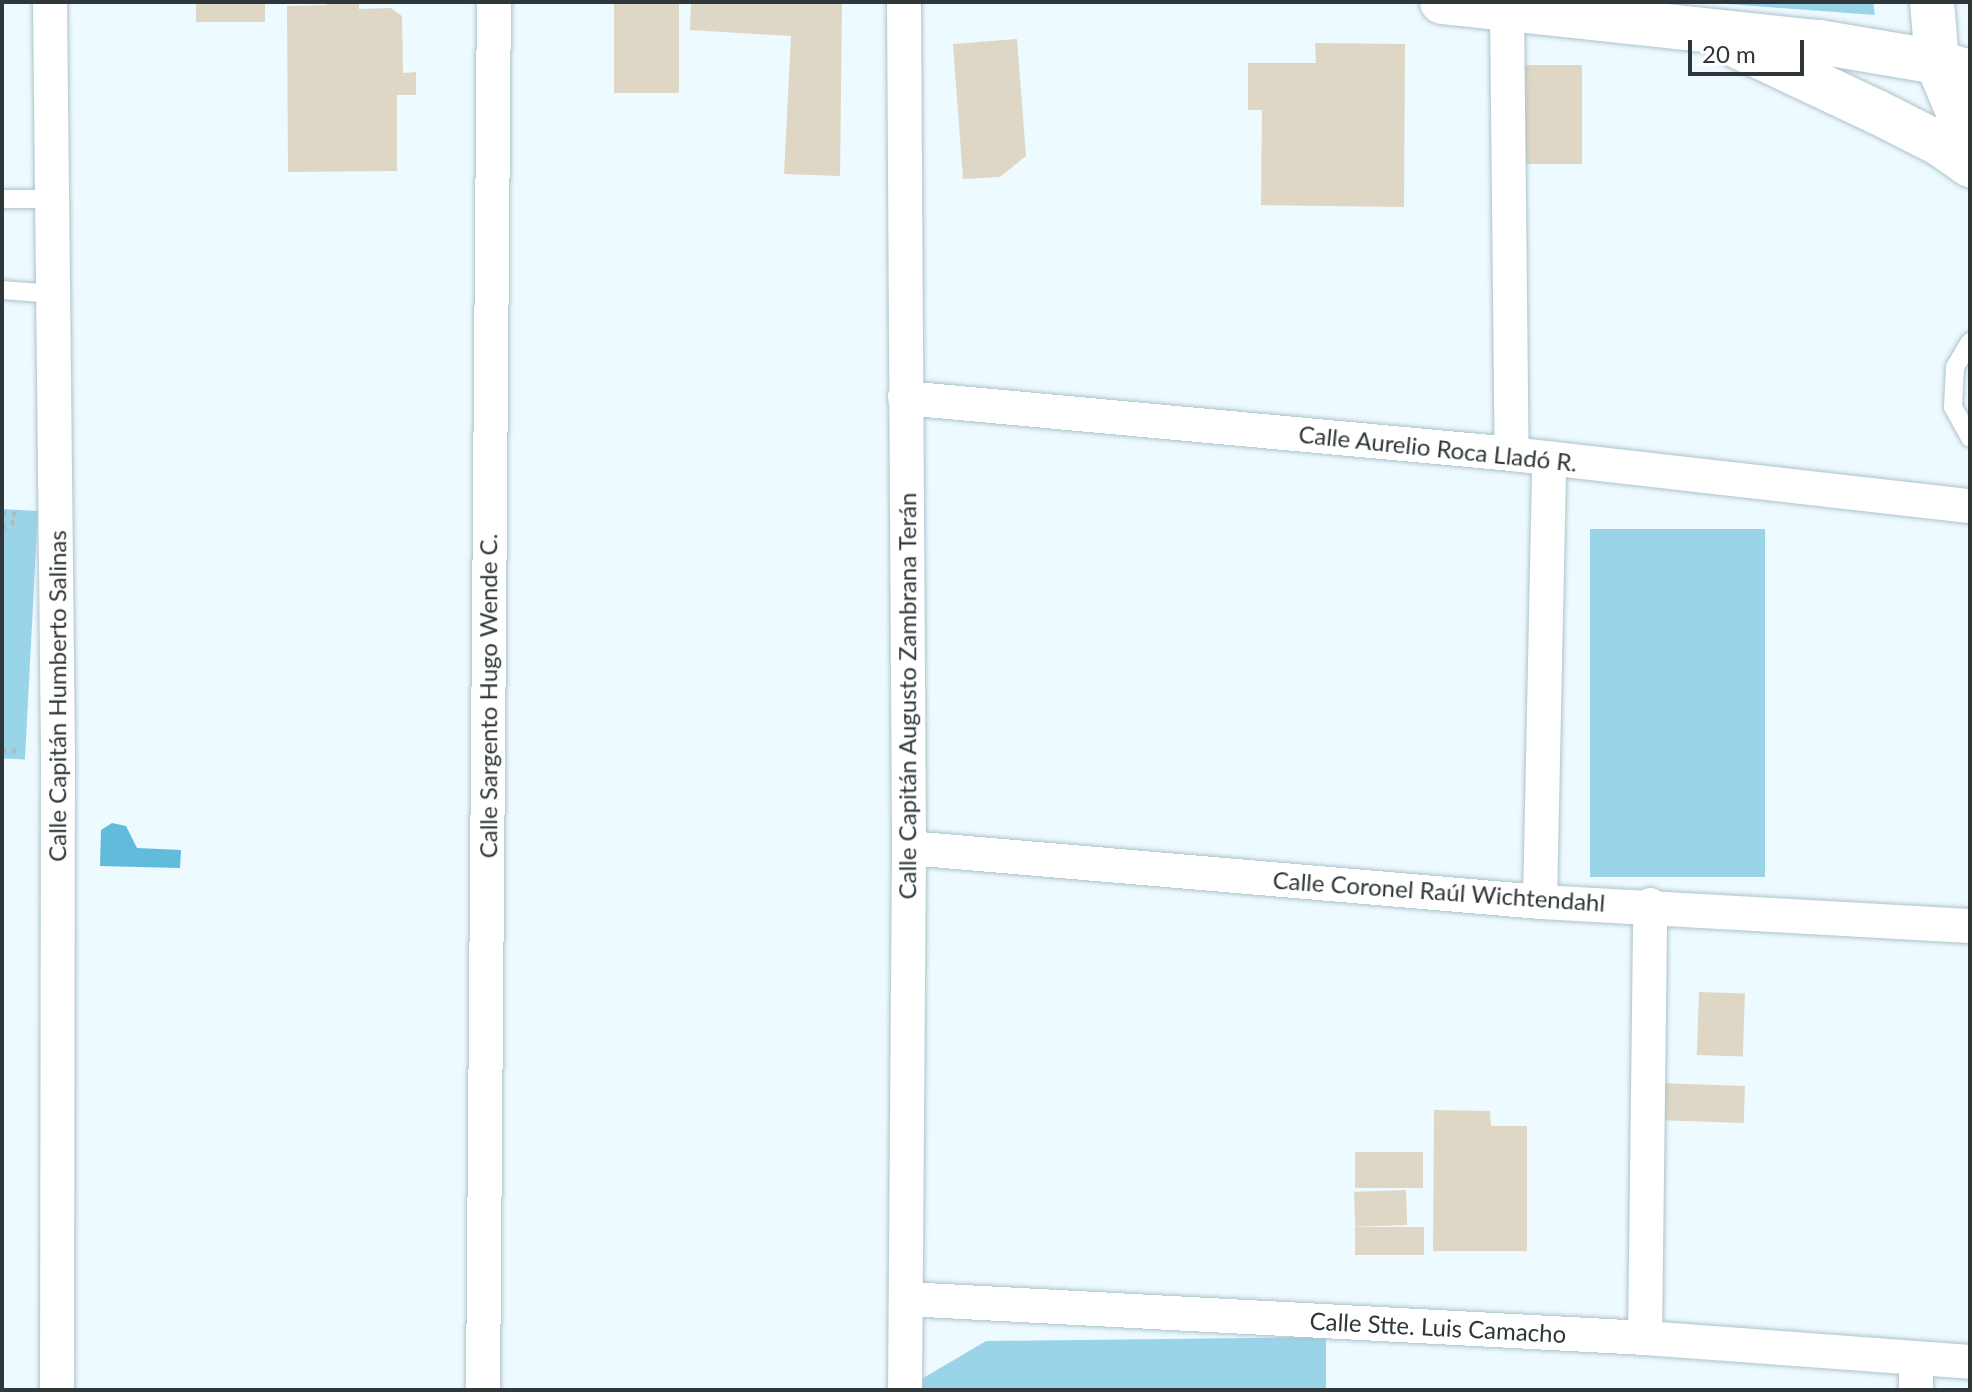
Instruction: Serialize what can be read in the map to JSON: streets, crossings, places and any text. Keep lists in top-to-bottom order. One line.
{"streets":{"street":["Calle Aurelio Roca Lladó R.","Calle Capitán Humberto Salinas","Calle Sargento Hugo Wende C.","Calle Capitán Augusto Zambrana Terán","Calle Coronel Raúl Wichtendahl","Calle Stte. Luis Camacho"]},"crossings":[["Calle Aurelio Roca Lladó R.","Calle Capitán Augusto Zambrana Terán"],["Calle Capitán Augusto Zambrana Terán","Calle Coronel Raúl Wichtendahl"],["Calle Capitán Augusto Zambrana Terán","Calle Stte. Luis Camacho"]],"scale_bar":"20 m"}
